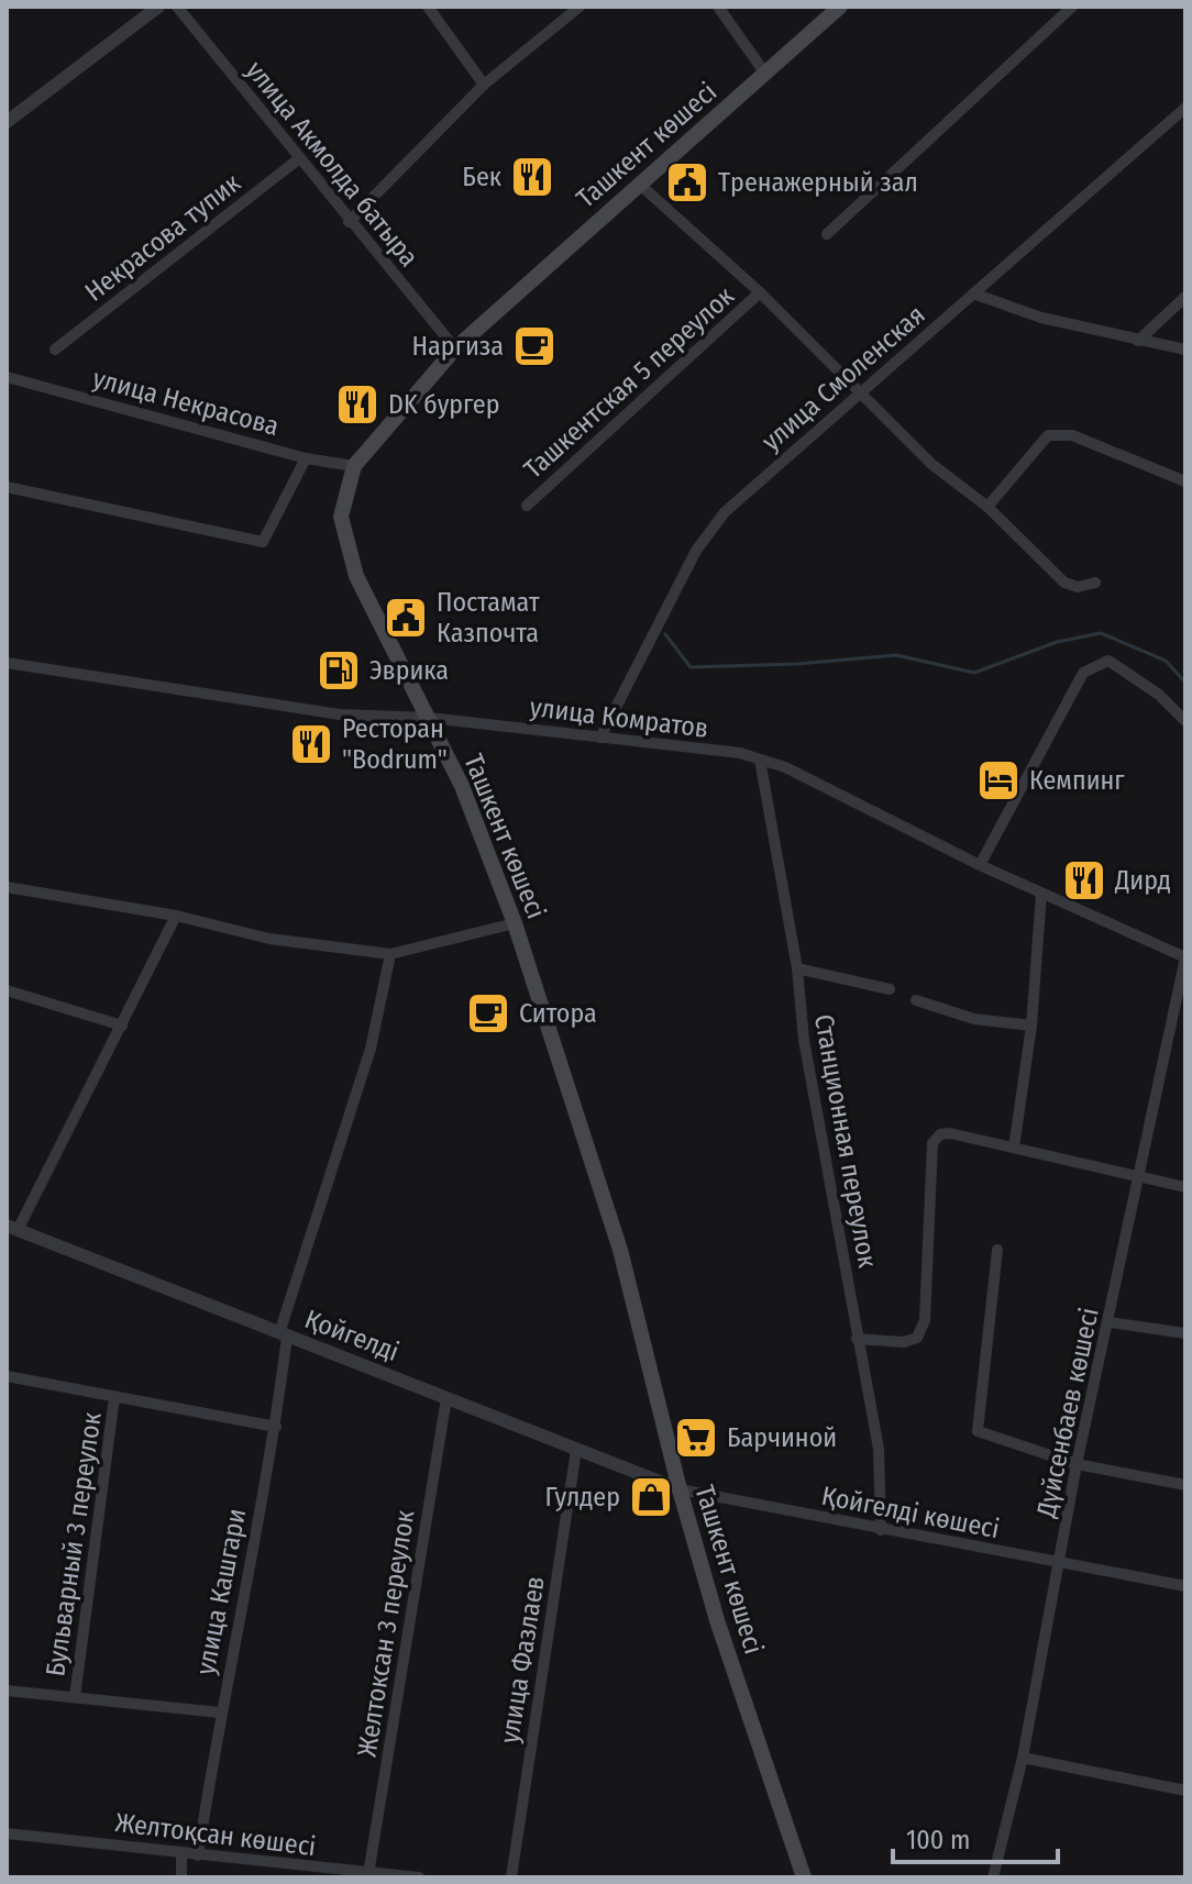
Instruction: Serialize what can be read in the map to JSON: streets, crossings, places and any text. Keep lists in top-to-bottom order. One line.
{"streets":{"main road":["Ташкент көшесі"],"street":["улица Акмолда батыра","Некрасова тупик","улица Смоленская","Ташкентская 5 переулок","улица Некрасова","улица Комратов","Станционная переулок","Қойгелді","Дүйсенбаев көшесі","Қойгелді көшесі","Бульварный 3 переулок","улица Кашгари","Желтоксан 3 переулок","улица Фазлаев","Желтоқсан көшесі"]},"crossings":[["Ташкент көшесі","улица Акмолда батыра"],["Ташкент көшесі","улица Некрасова"],["Ташкент көшесі","улица Комратов"],["Ташкент көшесі","Қойгелді"],["Ташкент көшесі","Қойгелді көшесі"],["улица Акмолда батыра","Некрасова тупик"],["улица Смоленская","улица Комратов"],["улица Комратов","Станционная переулок"],["улица Комратов","Дүйсенбаев көшесі"],["Станционная переулок","Қойгелді көшесі"],["Қойгелді","Қойгелді көшесі"],["Қойгелді","улица Кашгари"],["Қойгелді","Желтоксан 3 переулок"],["Қойгелді","улица Фазлаев"],["Дүйсенбаев көшесі","Қойгелді көшесі"],["улица Кашгари","Желтоқсан көшесі"],["Желтоксан 3 переулок","Желтоқсан көшесі"]],"places":{"restaurant":["Бек","DK бургер","Ресторан \"Bodrum\"","Дирд"],"public building":["Тренажерный зал","Постамат Казпочта"],"cafe":["Наргиза","Ситора"],"fuel station":["Эврика"],"hotel":["Кемпинг"],"supermarket":["Барчиной"],"shop":["Гулдер"]},"scale_bar":"100 m"}
